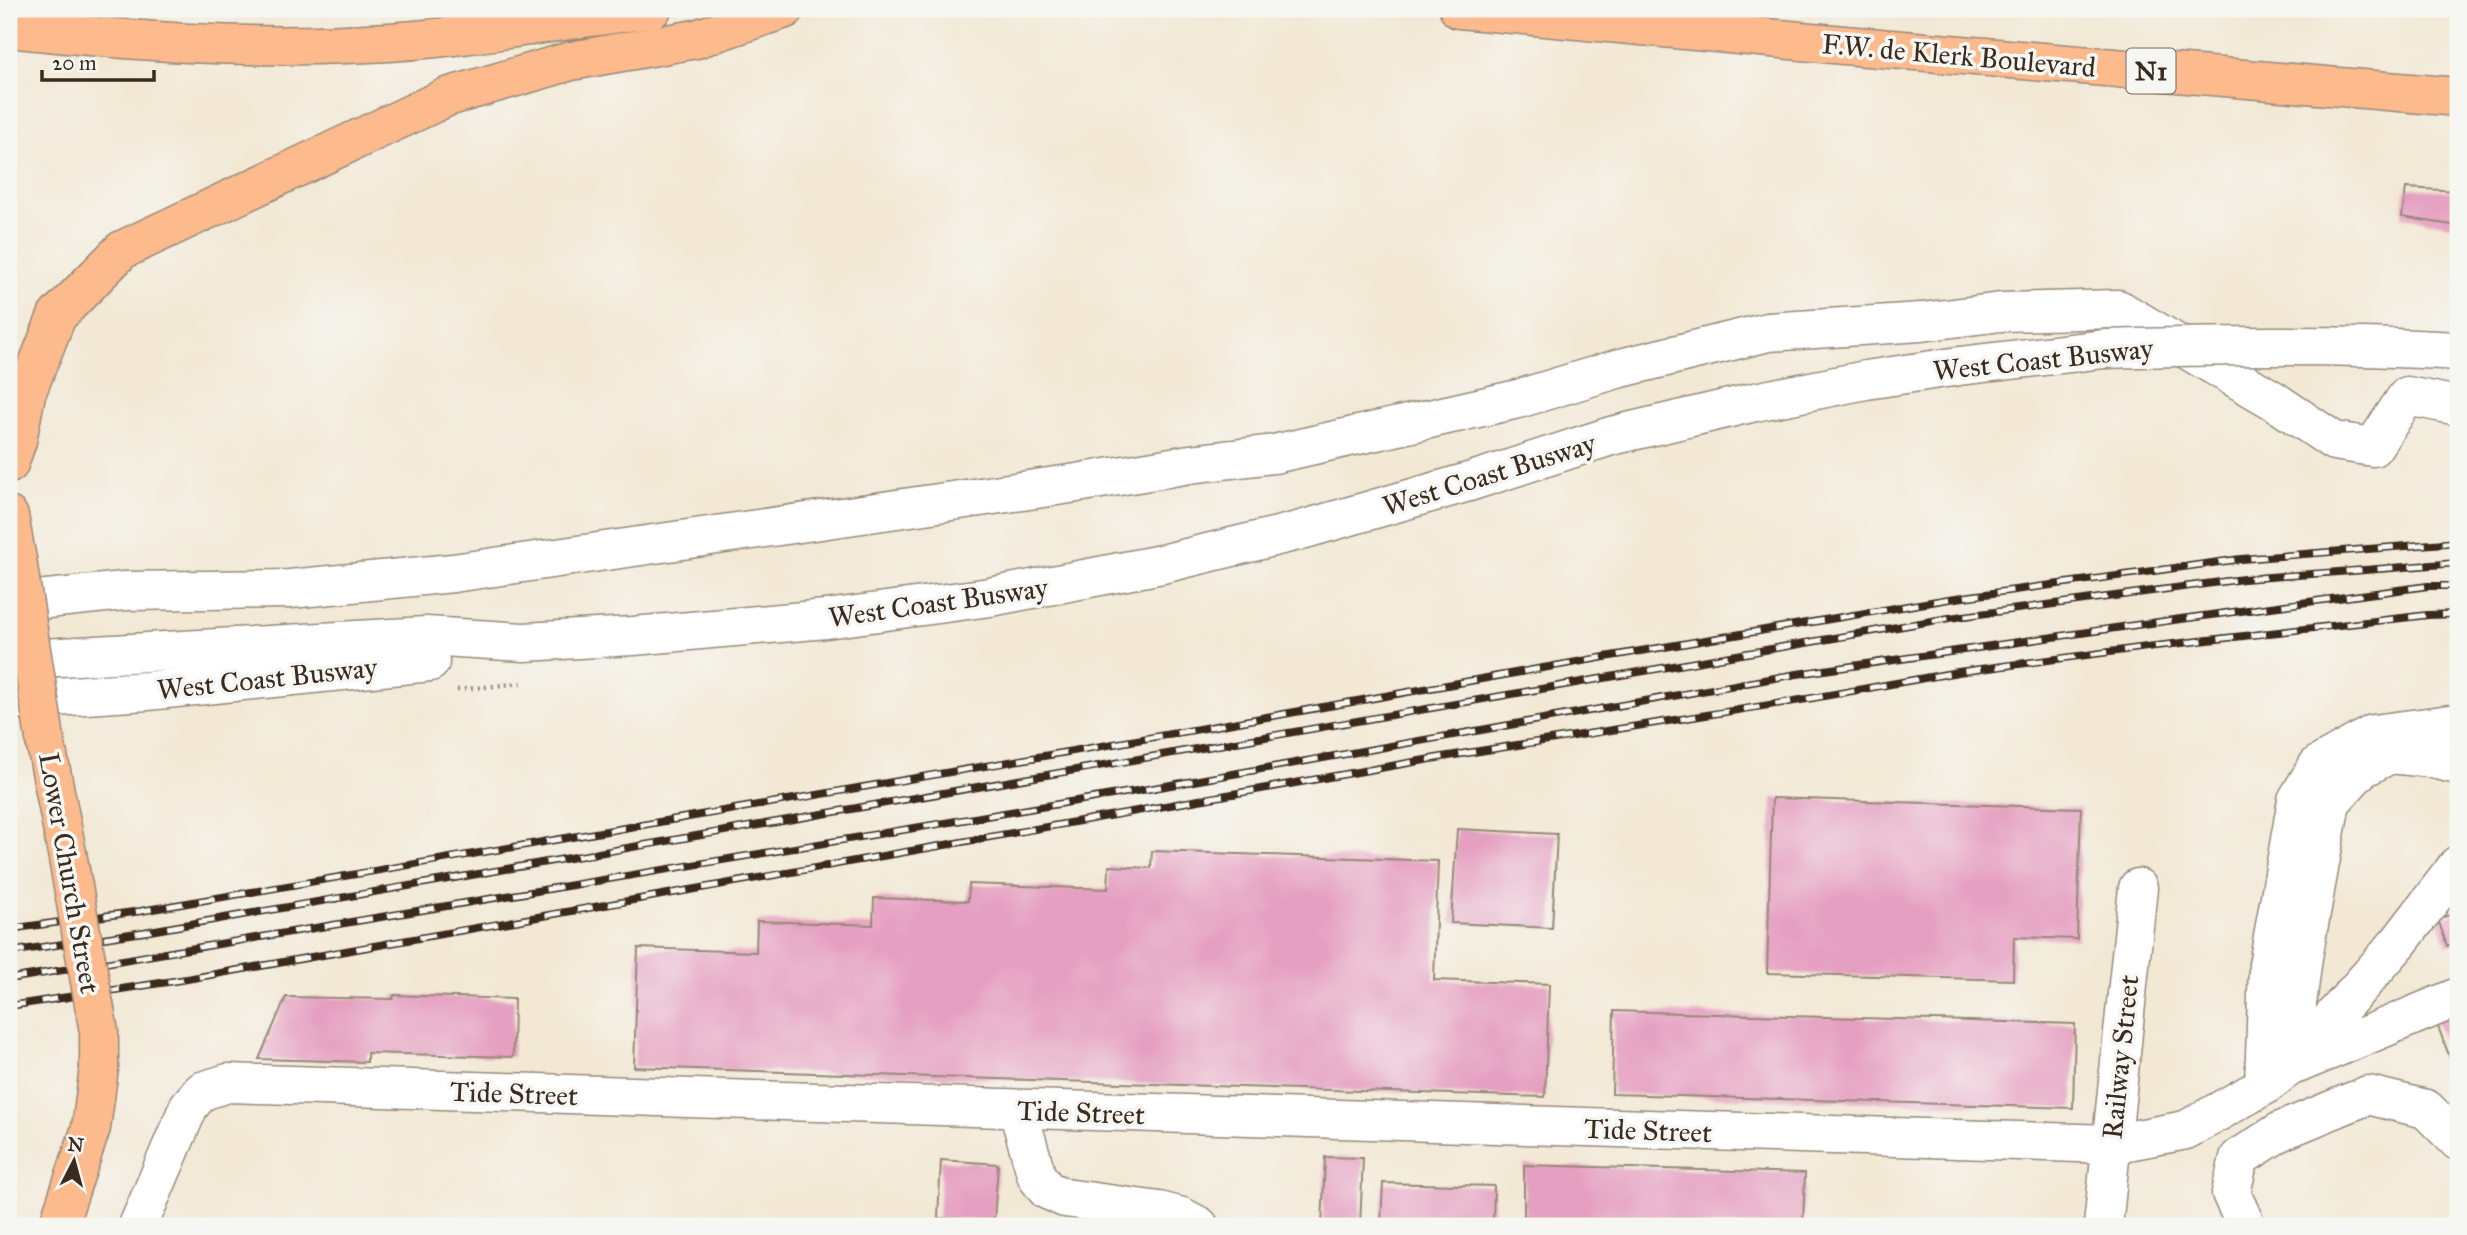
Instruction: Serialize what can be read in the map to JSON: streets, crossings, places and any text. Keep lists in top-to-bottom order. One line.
{"streets":{"main road":["F.W. de Klerk Boulevard","N1","Lower Church Street"],"street":["West Coast Busway","Railway Street","Tide Street"]},"crossings":[["Railway Street","Tide Street"]],"scale_bar":"20 m","north":"top"}
